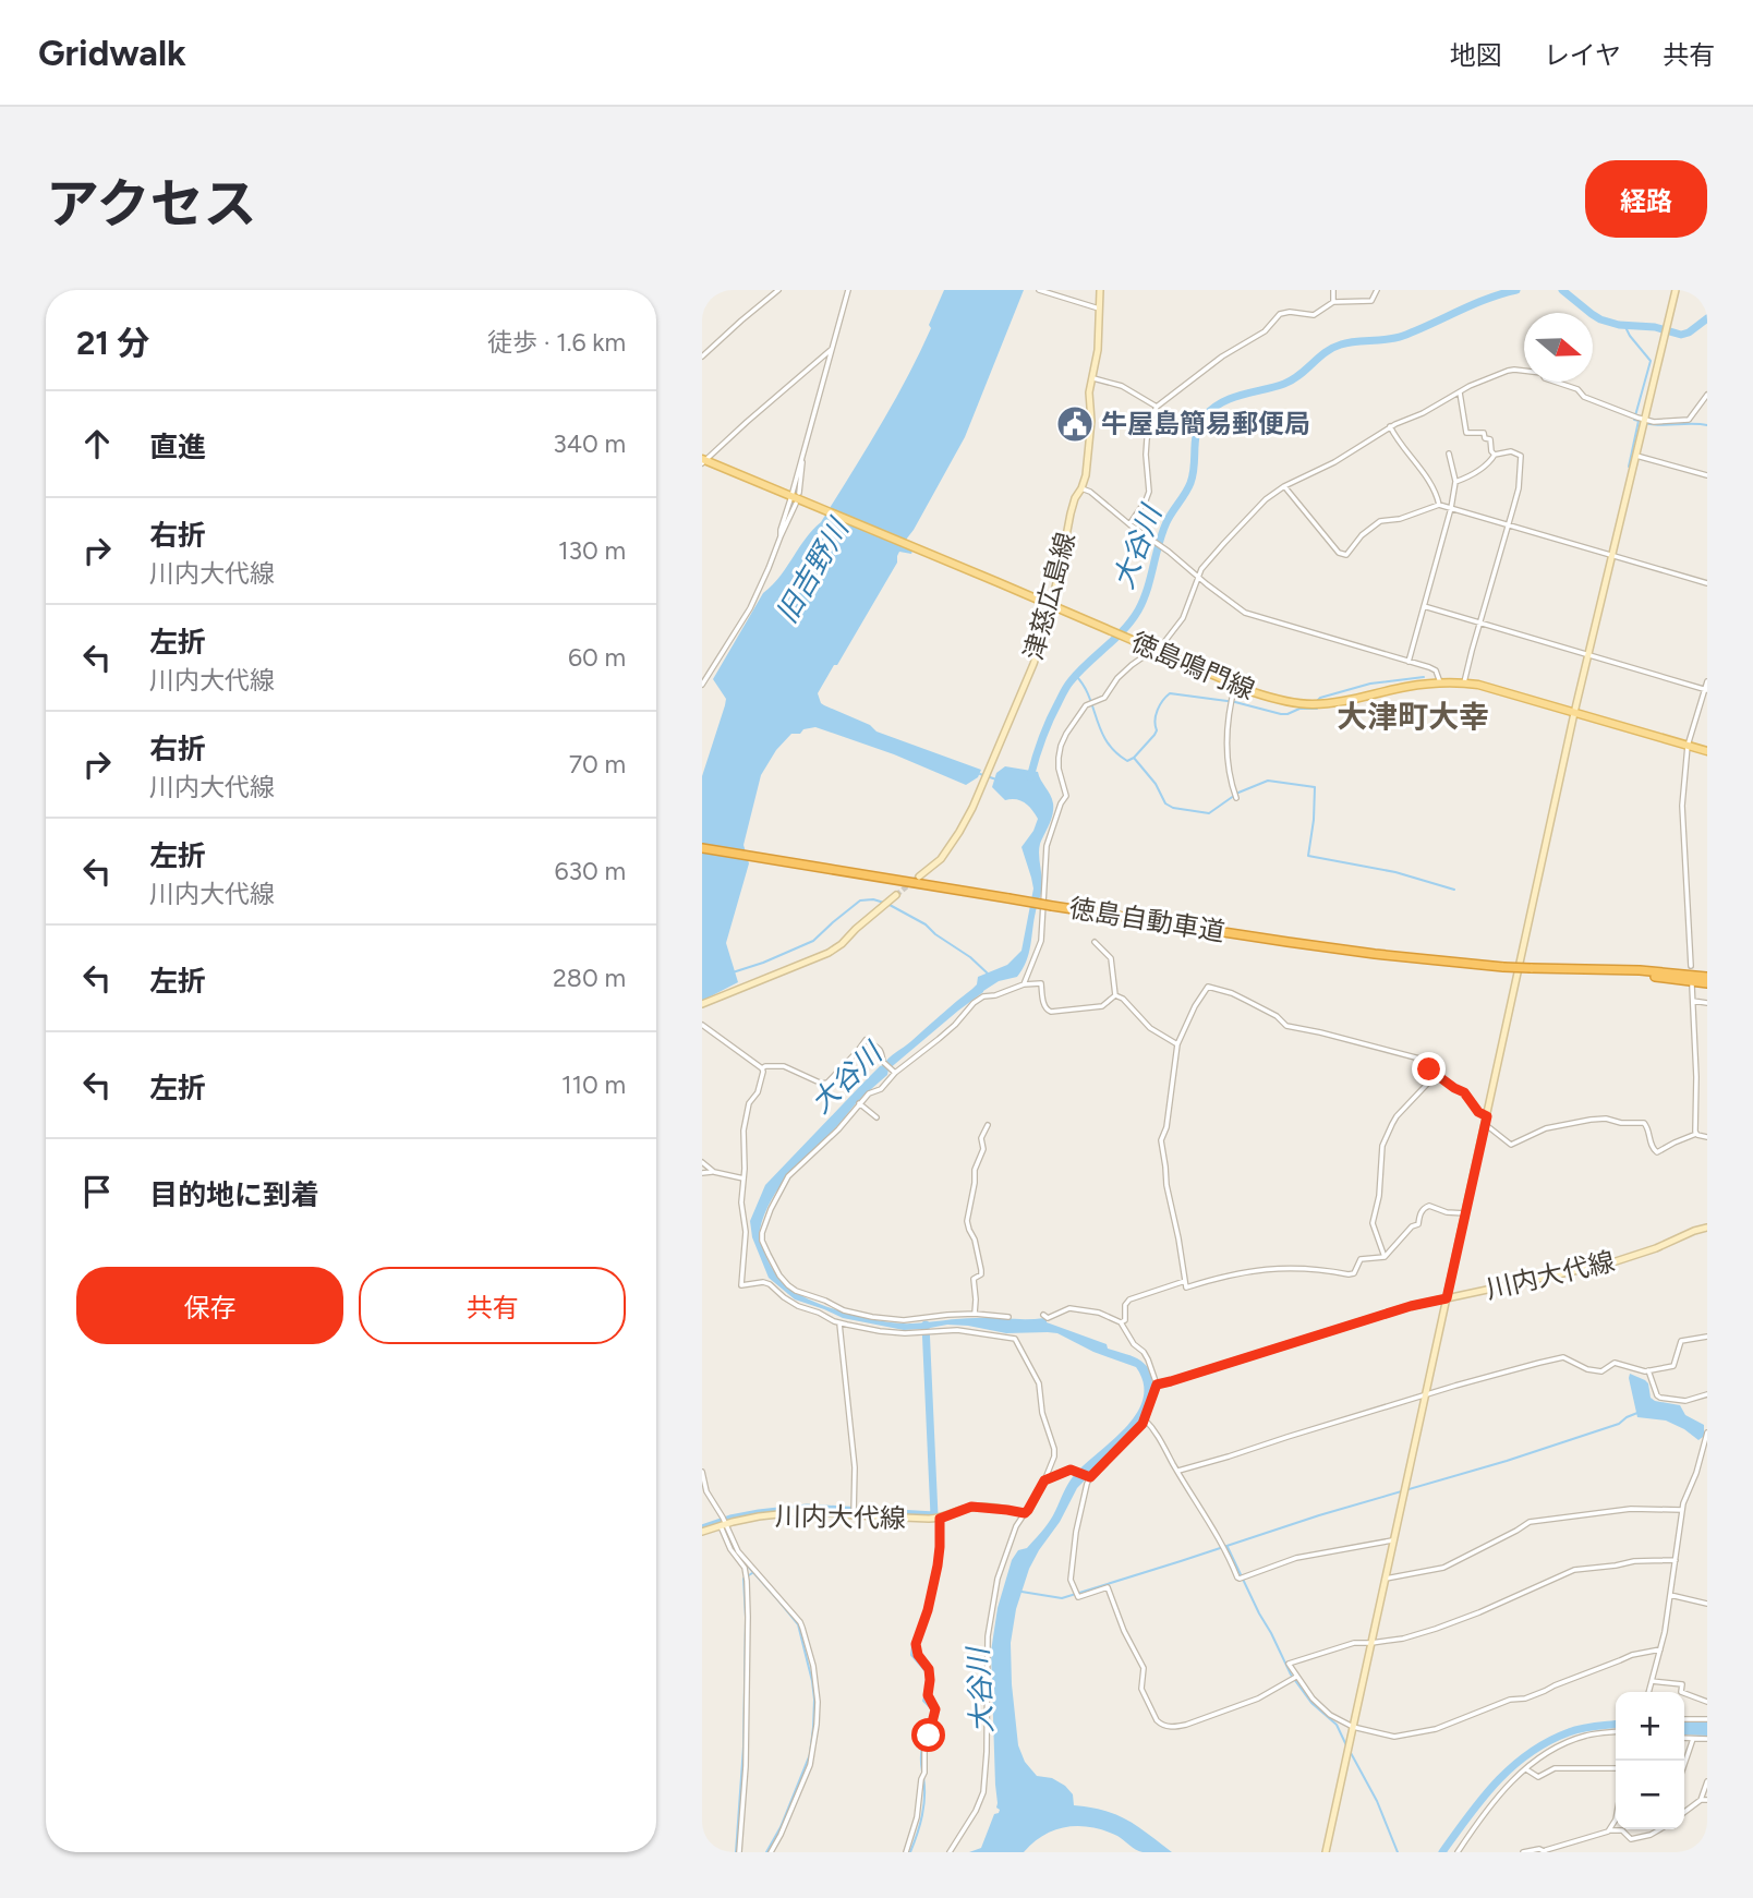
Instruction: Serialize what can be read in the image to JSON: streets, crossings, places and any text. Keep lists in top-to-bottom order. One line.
{"streets":{"highway":["徳島自動車道"],"main road":["津慈広島線","徳島鳴門線","川内大代線"]},"crossings":[["津慈広島線","徳島鳴門線"]],"districts":["大津町大幸"],"water":["大谷川","旧吉野川"],"places":{"public building":["牛屋島簡易郵便局"]},"north":"right","page":{"header":"Gridwalk","nav":["地図","レイヤ","共有"],"title":"アクセス","buttons":["経路",["保存","共有"]],"heading":["21 分","徒歩 · 1.6 km"],"list":[["直進","340 m"],["右折","川内大代線","130 m"],["左折","川内大代線","60 m"],["右折","川内大代線","70 m"],["左折","川内大代線","630 m"],["左折","280 m"],["左折","110 m"],"目的地に到着"],"map_buttons":["+","−"]}}
